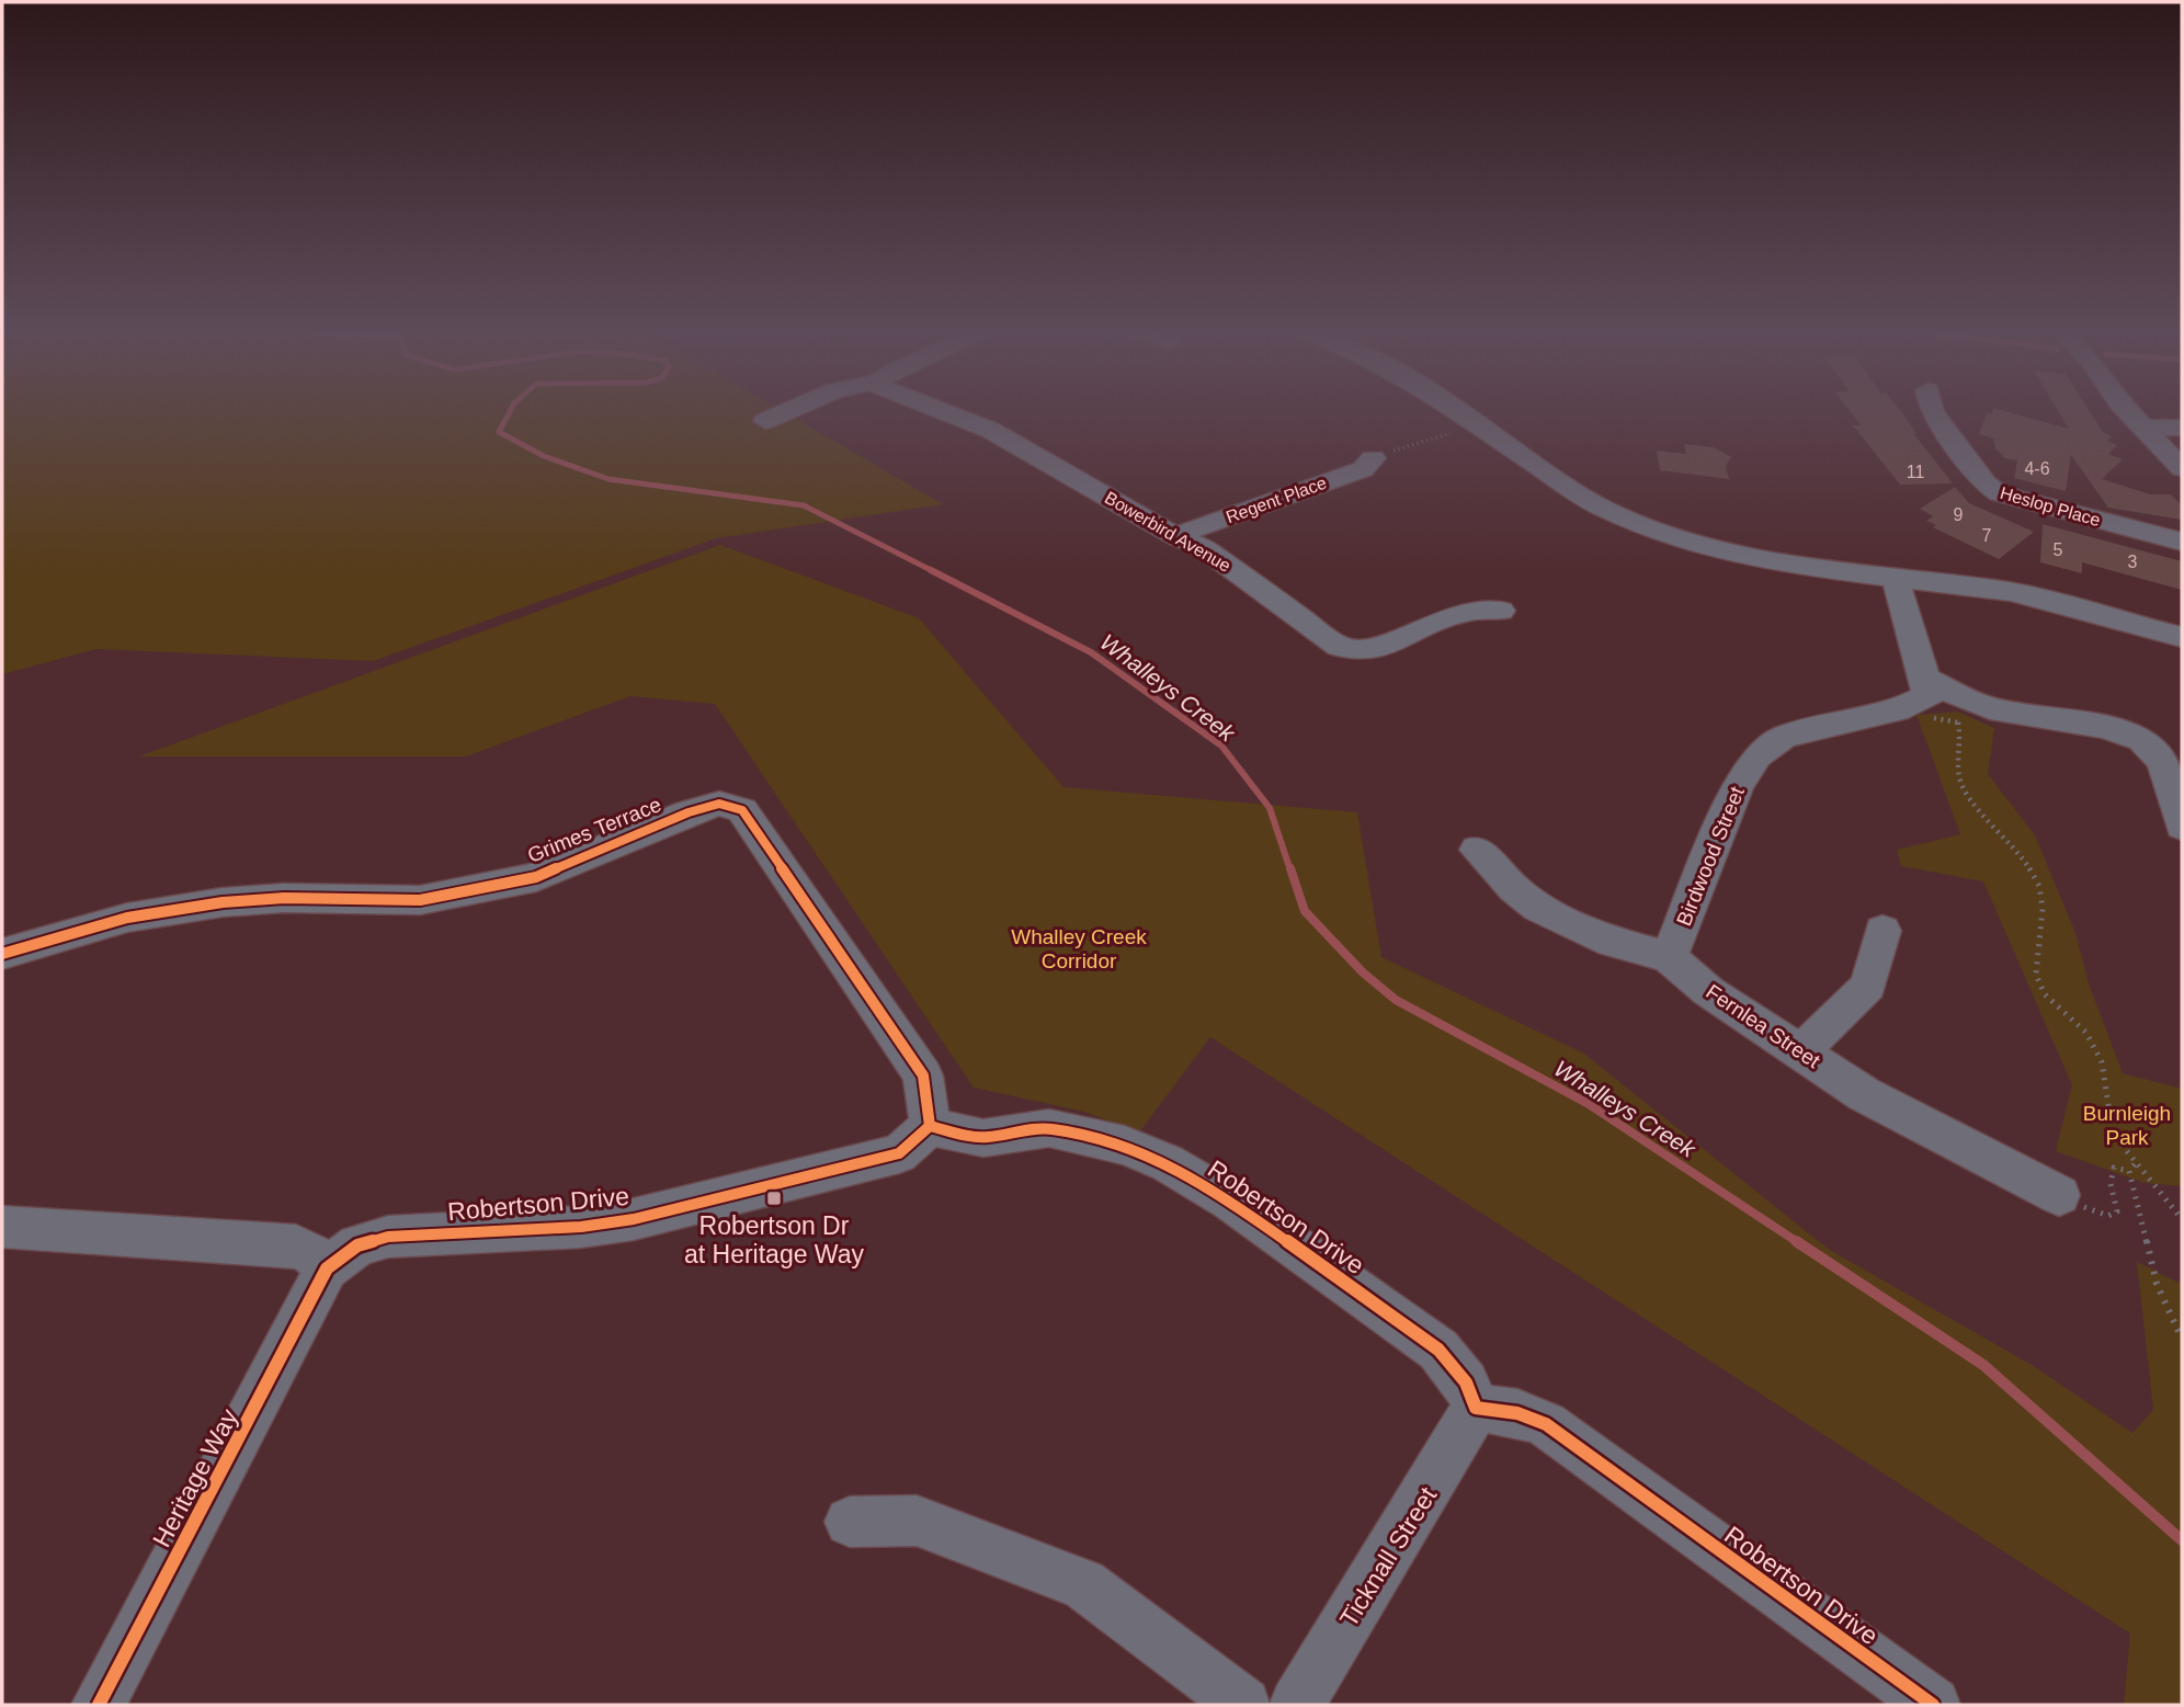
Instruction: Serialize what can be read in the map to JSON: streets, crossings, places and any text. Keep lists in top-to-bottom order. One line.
{"streets":{"street":["Regent Place","Heslop Place","Bowerbird Avenue","Grimes Terrace","Birdwood Street","Fernlea Street","Robertson Drive","Heritage Way","Ticknall Street"]},"crossings":[["Regent Place","Bowerbird Avenue"],["Grimes Terrace","Robertson Drive"],["Birdwood Street","Fernlea Street"],["Robertson Drive","Heritage Way"],["Robertson Drive","Ticknall Street"]],"water":["Whalleys Creek"],"parks":["Whalley Creek Corridor","Burnleigh Park"],"places":{"transit":["Robertson Dr at Heritage Way"]},"house_numbers":["4-6","11","9","7","5","3"]}
